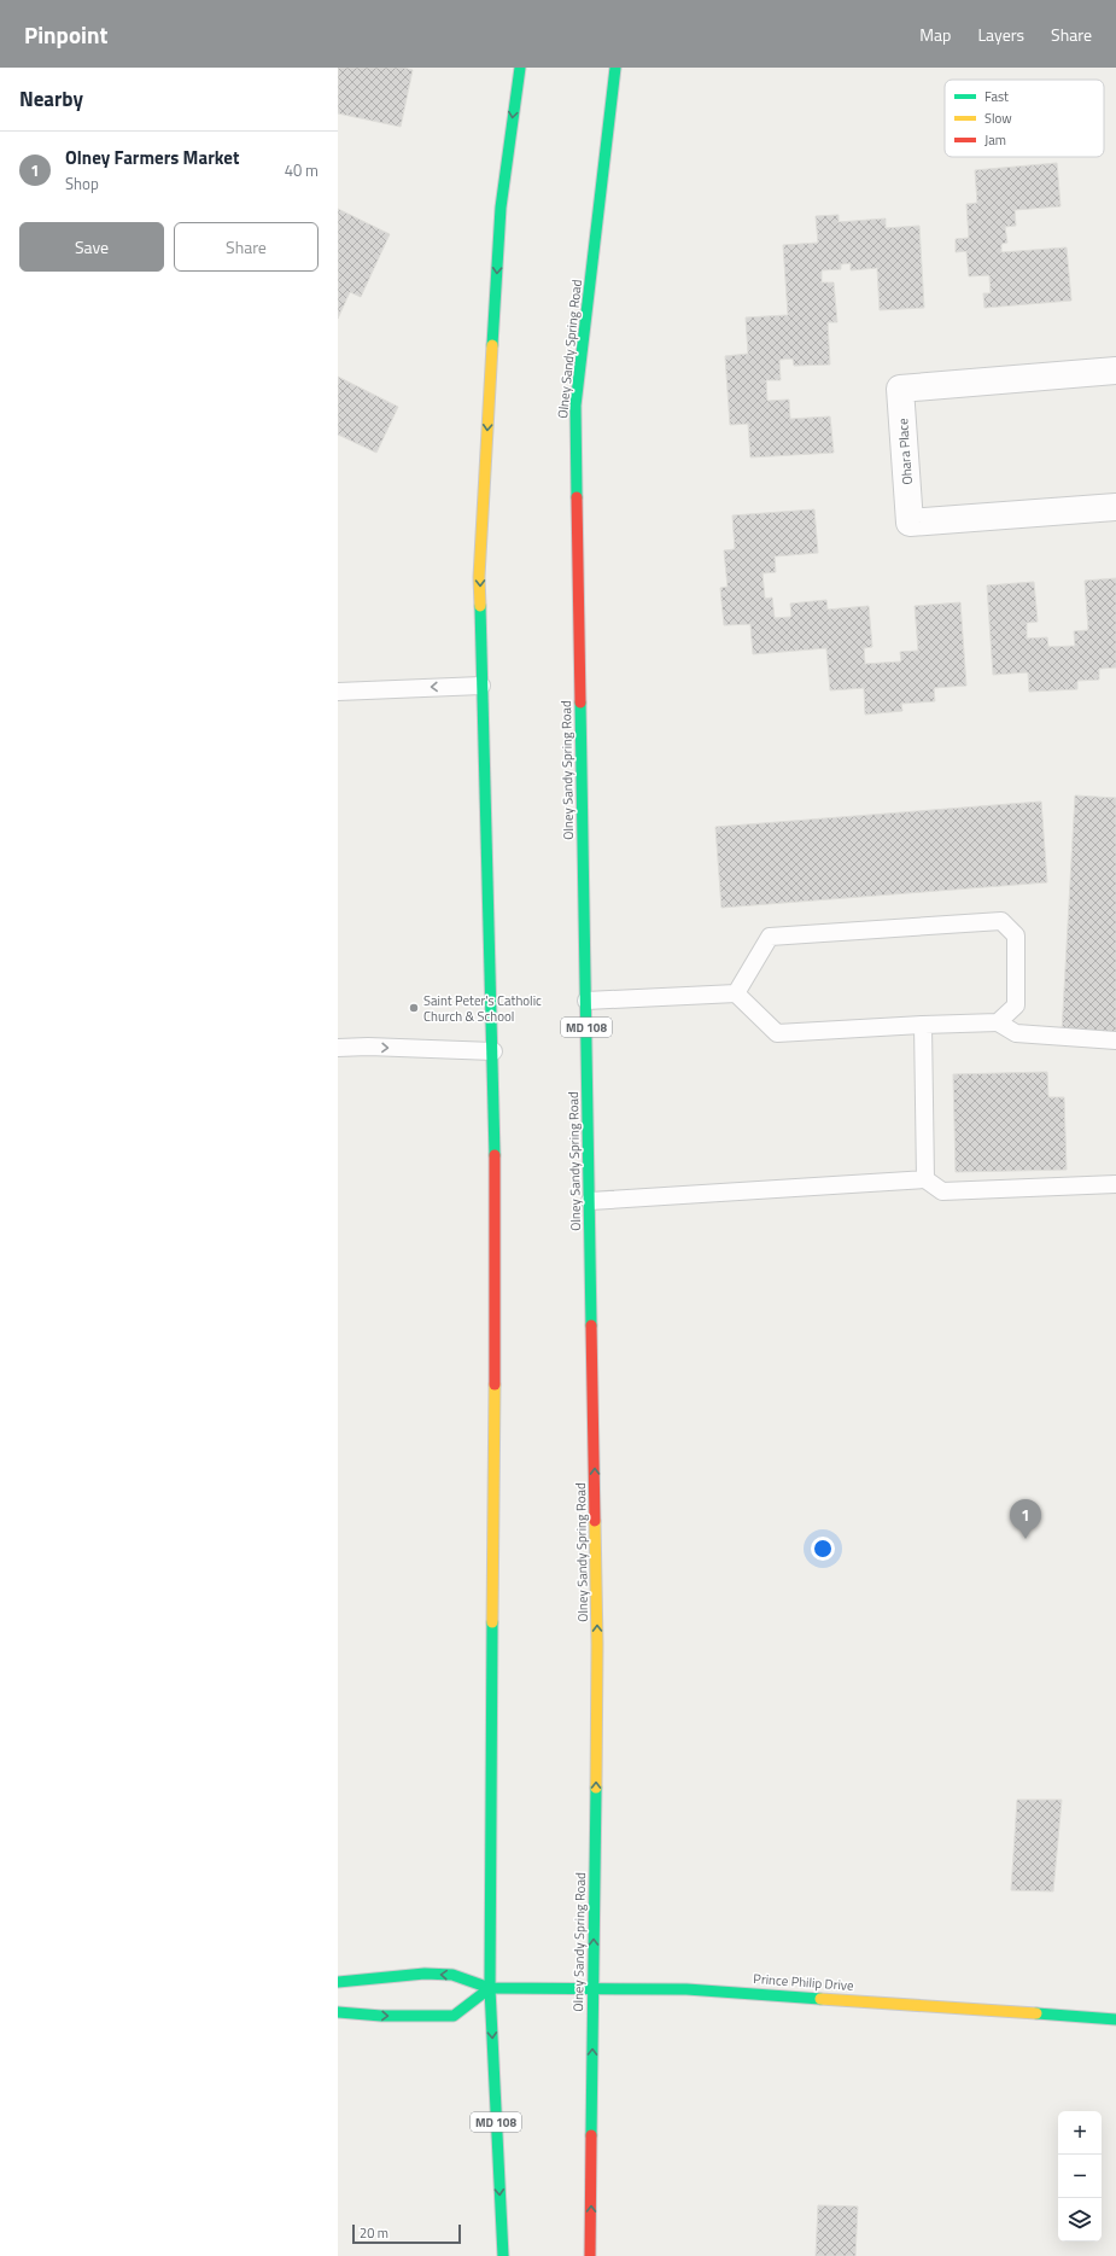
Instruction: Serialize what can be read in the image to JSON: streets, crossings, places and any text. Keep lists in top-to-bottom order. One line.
{"streets":{"main road":["Olney Sandy Spring Road","MD 108","Prince Philip Drive"],"street":["Ohara Place"]},"crossings":[["Olney Sandy Spring Road","Prince Philip Drive"],["MD 108","Prince Philip Drive"]],"places":["Saint Peter's Catholic Church & School"],"legend":["Fast","Slow","Jam"],"scale_bar":"20 m","page":{"header":"Pinpoint","nav":["Map","Layers","Share"],"heading":"Nearby","list":[{"mark":"1","name":"Olney Farmers Market","note":"Shop","value":"40 m"}],"buttons":["Save","Share"],"pins":"1","map_buttons":["+","−"],"scale":"20 m"}}
